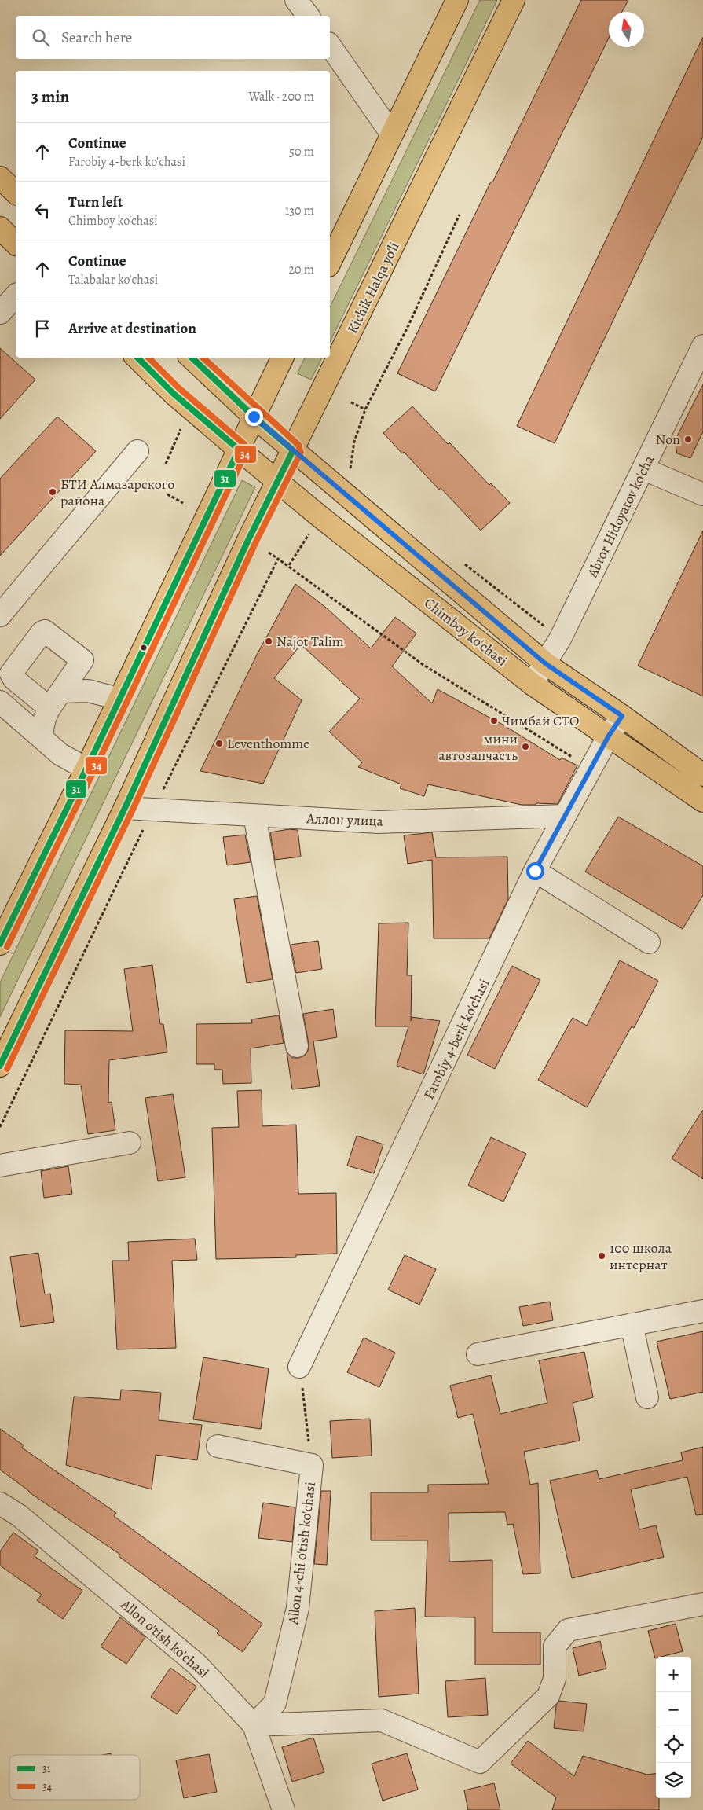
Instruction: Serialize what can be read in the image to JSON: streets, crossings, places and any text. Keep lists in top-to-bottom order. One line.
{"streets":{"main road":["Kichik Halqa yo'li","Chimboy ko'chasi"],"street":["Abror Hidoyatov ko'cha","Аллон улица","Farobiy 4-berk ko'chasi","Allon 4-chi o'tish ko'chasi","Allon o'tish ko'chasi"]},"crossings":[["Kichik Halqa yo'li","Chimboy ko'chasi"],["Kichik Halqa yo'li","Аллон улица"],["Abror Hidoyatov ko'cha","Chimboy ko'chasi"],["Chimboy ko'chasi","Farobiy 4-berk ko'chasi"],["Аллон улица","Farobiy 4-berk ko'chasi"],["Allon 4-chi o'tish ko'chasi","Allon o'tish ko'chasi"]],"places":["Non","БТИ Алмазарского района","Najot Talim","Чимбай СТО","Leventhomme","мини автозапчасть","100 школа интернат"],"lines":["transit line 31","transit line 34"],"legend":["31","34"],"north":"top","page":{"search":"Search here","heading":["3 min","Walk · 200 m"],"list":[["Continue","Farobiy 4-berk ko'chasi","50 m"],["Turn left","Chimboy ko'chasi","130 m"],["Continue","Talabalar ko'chasi","20 m"],"Arrive at destination"],"map_buttons":["+","−"]}}
